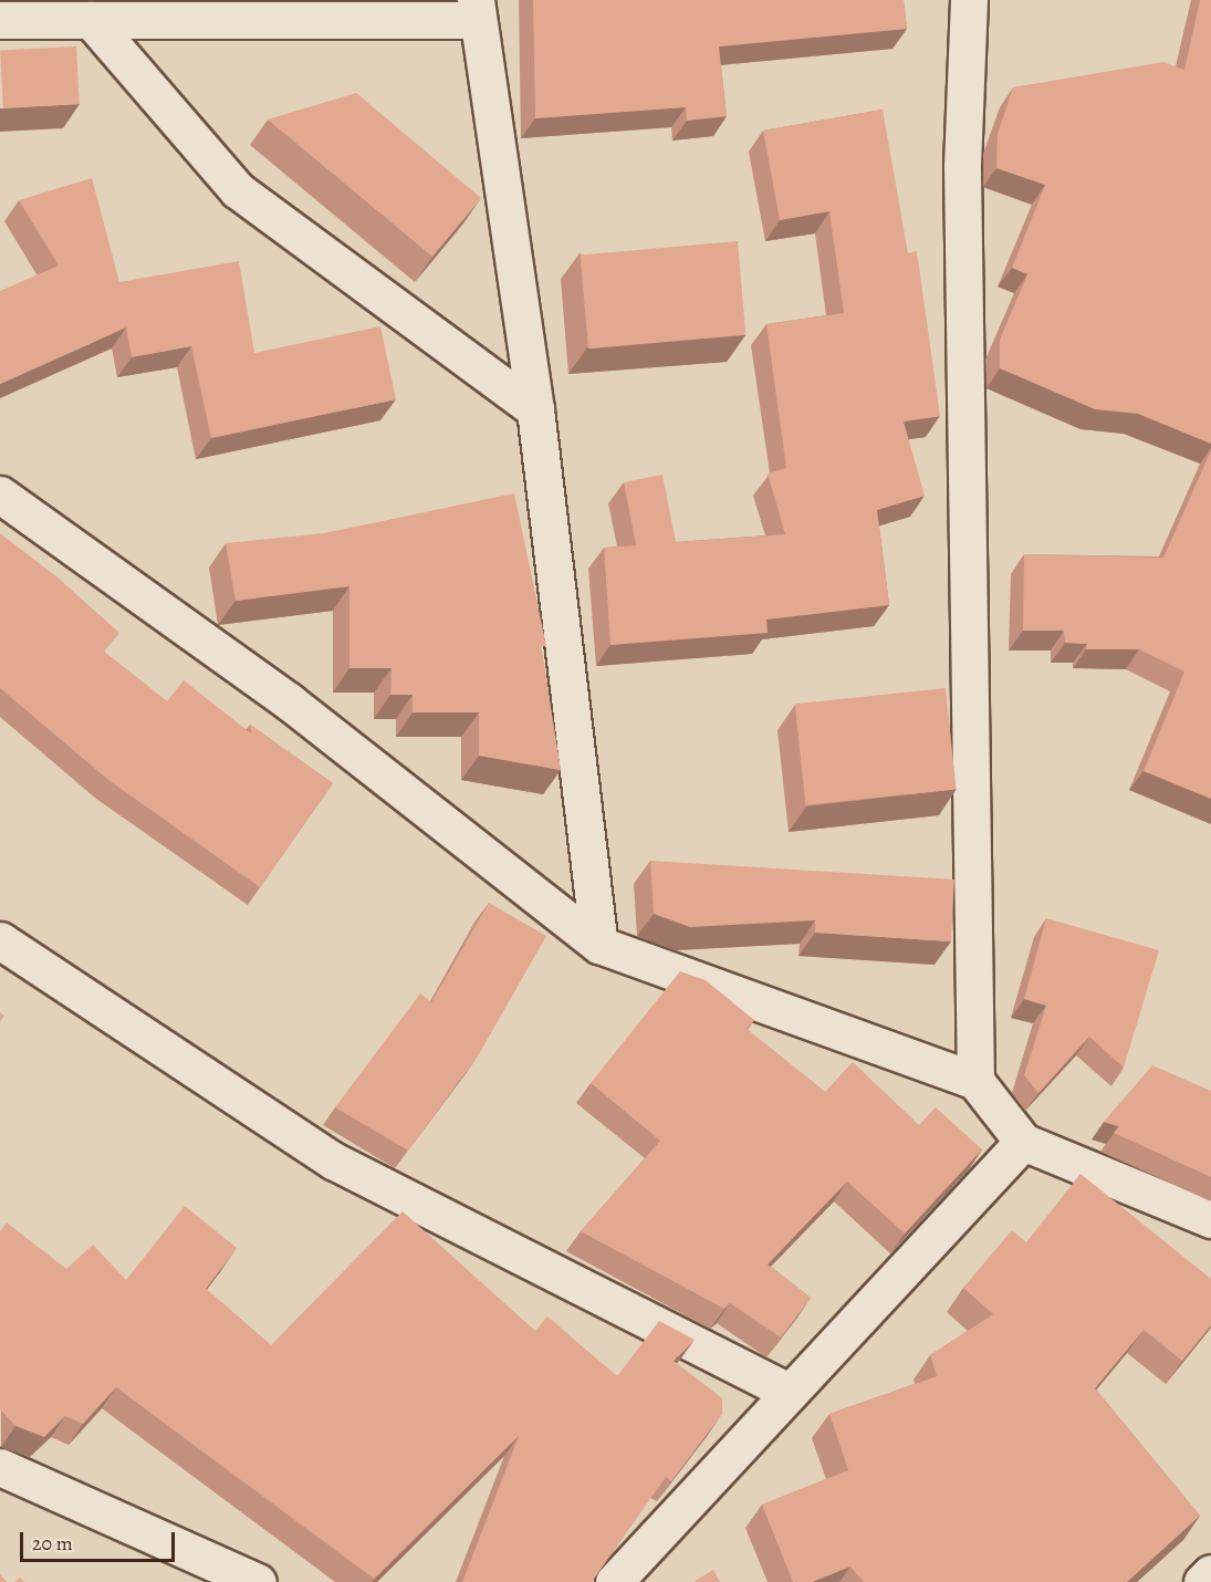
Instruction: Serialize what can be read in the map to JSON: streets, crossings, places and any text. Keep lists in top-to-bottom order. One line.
{"scale_bar":"20 m"}
